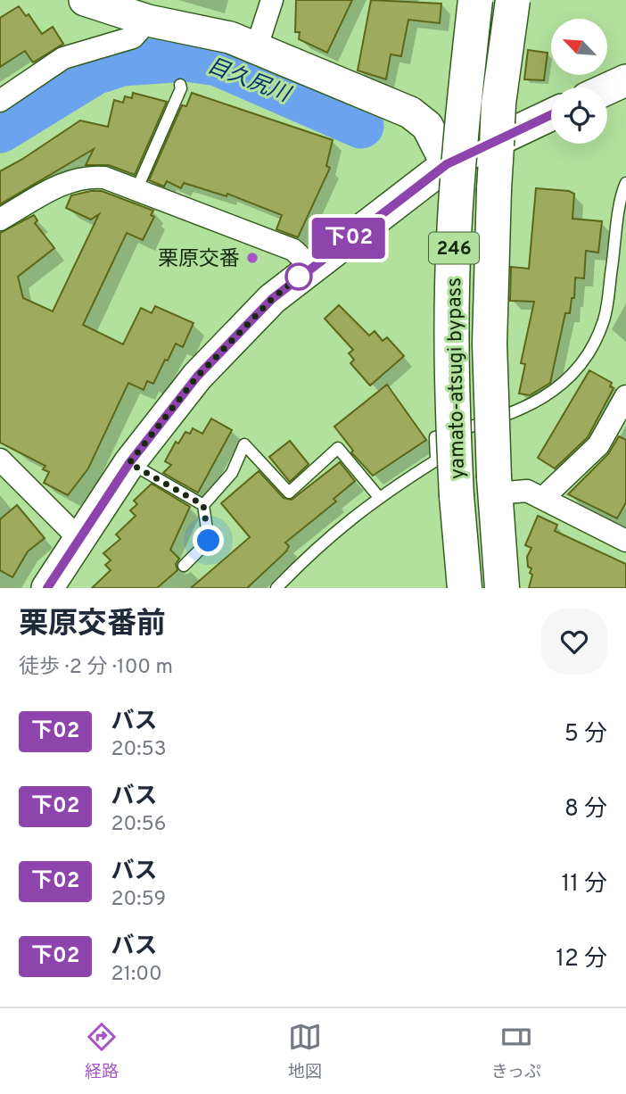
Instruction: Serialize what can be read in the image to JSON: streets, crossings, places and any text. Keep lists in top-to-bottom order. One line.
{"streets":{"highway":["246","yamato-atsugi bypass"]},"water":["目久尻川"],"places":["栗原交番"],"lines":["bus line 下02"],"north":"top left","page":{"on_map":"下02","heading":["栗原交番前","徒歩 · 2 分 · 100 m"],"list":[{"mark":"下02","name":"バス","note":"20:53","value":"5 分"},{"mark":"下02","name":"バス","note":"20:56","value":"8 分"},{"mark":"下02","name":"バス","note":"20:59","value":"11 分"},{"mark":"下02","name":"バス","note":"21:00","value":"12 分"}],"tabs":["経路","地図","きっぷ"]}}
